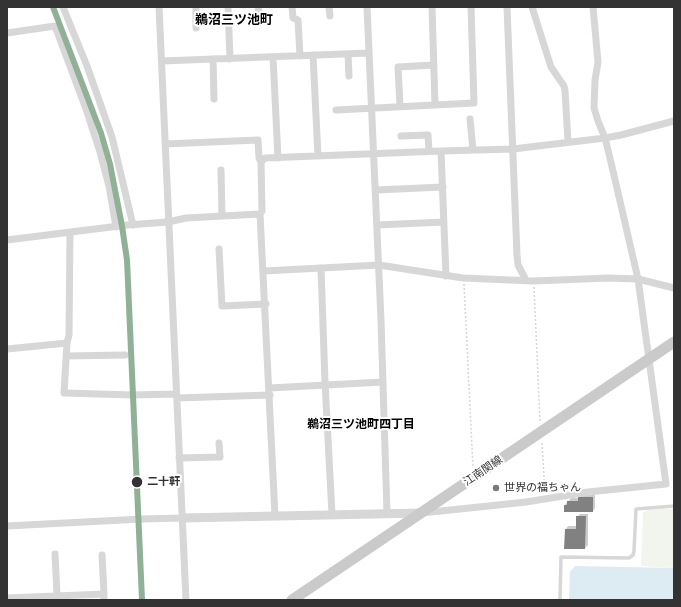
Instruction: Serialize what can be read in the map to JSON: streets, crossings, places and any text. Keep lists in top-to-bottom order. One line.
{"streets":{"main road":["江南関線"]},"districts":["鵜沼三ツ池町","鵜沼三ツ池町四丁目"],"places":["二十軒","世界の福ちゃん"]}
